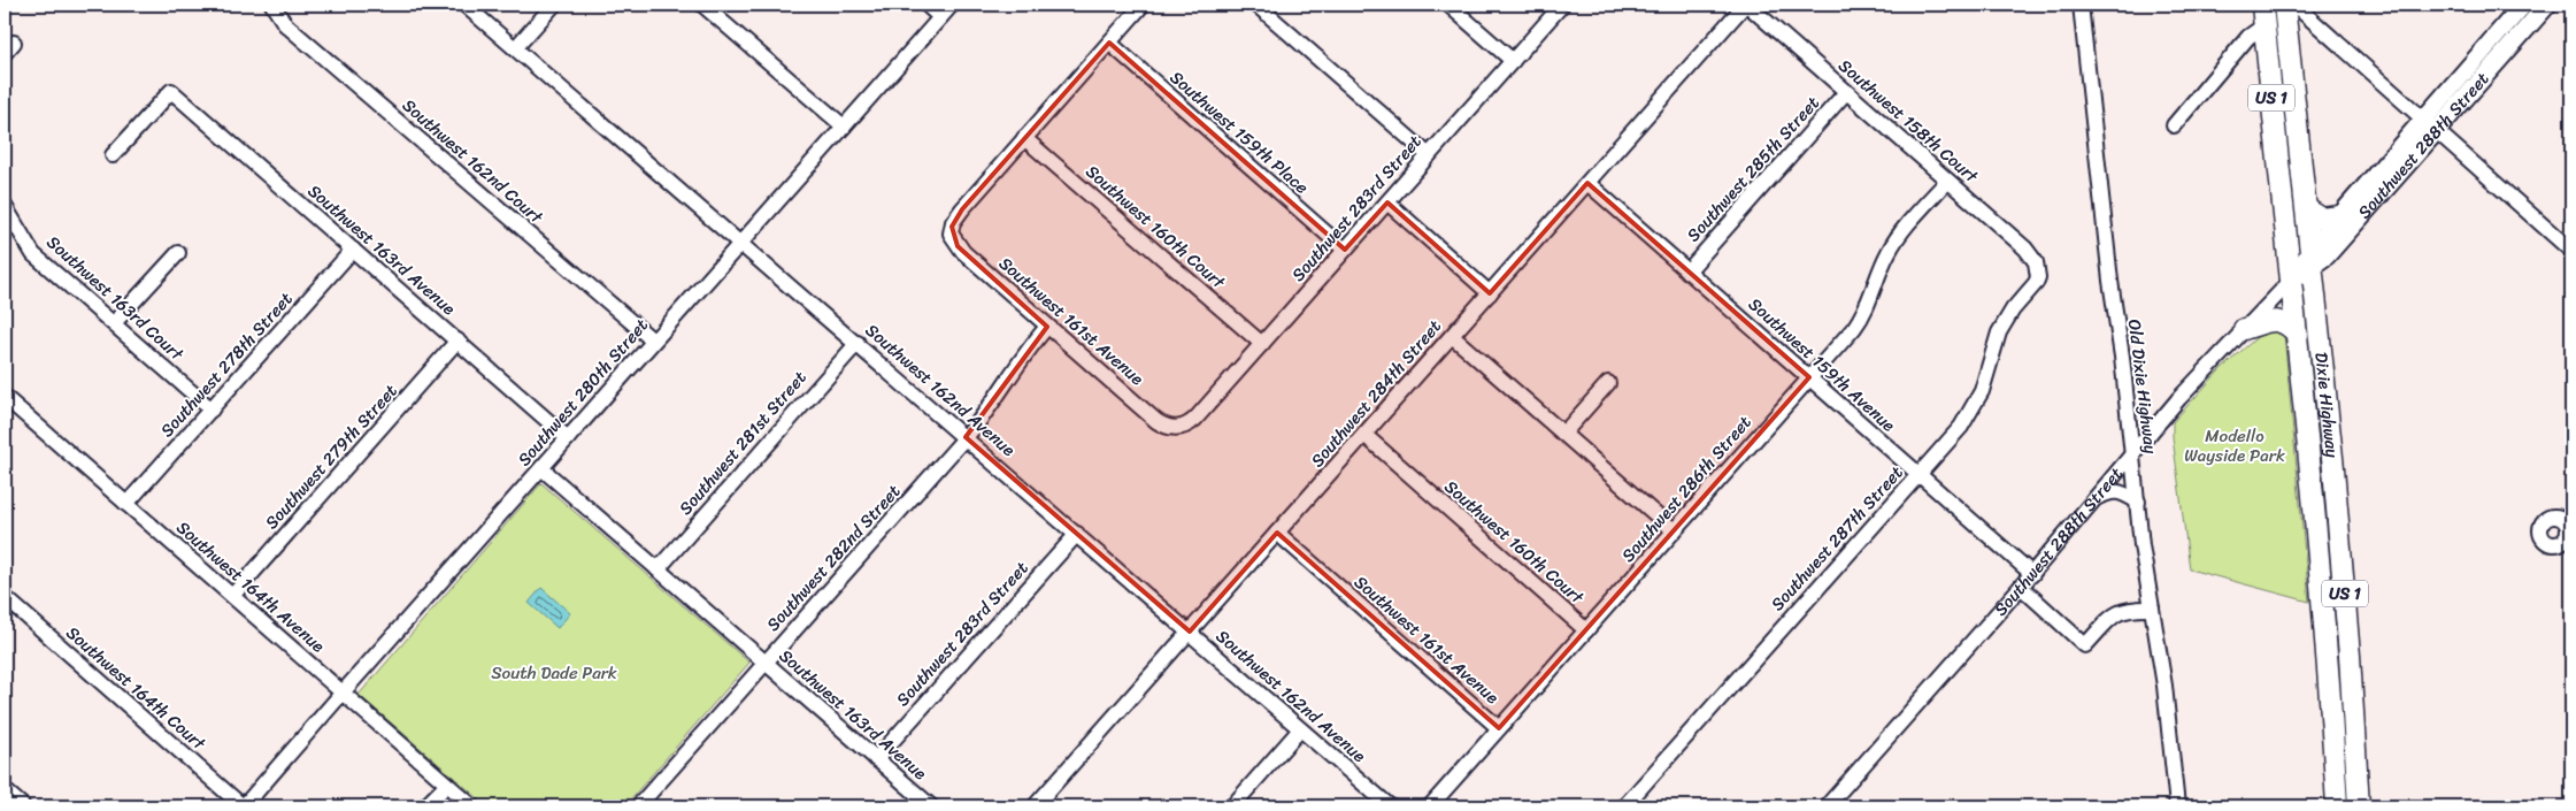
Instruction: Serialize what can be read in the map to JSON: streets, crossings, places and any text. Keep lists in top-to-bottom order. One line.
{"streets":{"highway":["US 1","Dixie Highway"],"main road":["Southwest 288th Street"],"street":["Southwest 158th Court","Southwest 159th Place","Southwest 162nd Court","Southwest 285th Street","Southwest 283rd Street","Southwest 160th Court","Southwest 163rd Avenue","Southwest 163rd Court","Southwest 161st Avenue","Southwest 278th Street","Southwest 159th Avenue","Old Dixie Highway","Southwest 162nd Avenue","Southwest 280th Street","Southwest 284th Street","Southwest 281st Street","Southwest 279th Street","Southwest 286th Street","Southwest 287th Street","Southwest 282nd Street","Southwest 164th Avenue","Southwest 164th Court"]},"crossings":[["Southwest 158th Court","Southwest 285th Street"],["Southwest 158th Court","Southwest 284th Street"],["Southwest 158th Court","Southwest 286th Street"],["Southwest 158th Court","Southwest 287th Street"],["Southwest 159th Place","Southwest 283rd Street"],["Southwest 288th Street","Southwest 159th Avenue"],["Southwest 288th Street","Old Dixie Highway"],["Southwest 288th Street","Dixie Highway"],["Southwest 162nd Court","Southwest 280th Street"],["Southwest 285th Street","Southwest 159th Avenue"],["Southwest 283rd Street","Southwest 160th Court"],["Southwest 283rd Street","Southwest 163rd Avenue"],["Southwest 283rd Street","Southwest 161st Avenue"],["Southwest 283rd Street","Southwest 162nd Avenue"],["Southwest 160th Court","Southwest 161st Avenue"],["Southwest 160th Court","Southwest 284th Street"],["Southwest 160th Court","Southwest 286th Street"],["Southwest 163rd Avenue","Southwest 278th Street"],["Southwest 163rd Avenue","Southwest 280th Street"],["Southwest 163rd Avenue","Southwest 281st Street"],["Southwest 163rd Avenue","Southwest 279th Street"],["Southwest 163rd Avenue","Southwest 282nd Street"],["Southwest 163rd Court","Southwest 278th Street"],["Southwest 161st Avenue","Southwest 284th Street"],["Southwest 161st Avenue","Southwest 286th Street"],["Southwest 161st Avenue","Southwest 282nd Street"],["Southwest 278th Street","Southwest 164th Avenue"],["Southwest 159th Avenue","Southwest 284th Street"],["Southwest 159th Avenue","Southwest 286th Street"],["Southwest 159th Avenue","Southwest 287th Street"],["Southwest 162nd Avenue","Southwest 280th Street"],["Southwest 162nd Avenue","Southwest 284th Street"],["Southwest 162nd Avenue","Southwest 281st Street"],["Southwest 162nd Avenue","Southwest 282nd Street"],["Southwest 280th Street","Southwest 164th Avenue"],["Southwest 280th Street","Southwest 164th Court"],["Southwest 279th Street","Southwest 164th Avenue"]],"parks":["Modello Wayside Park","South Dade Park"]}
